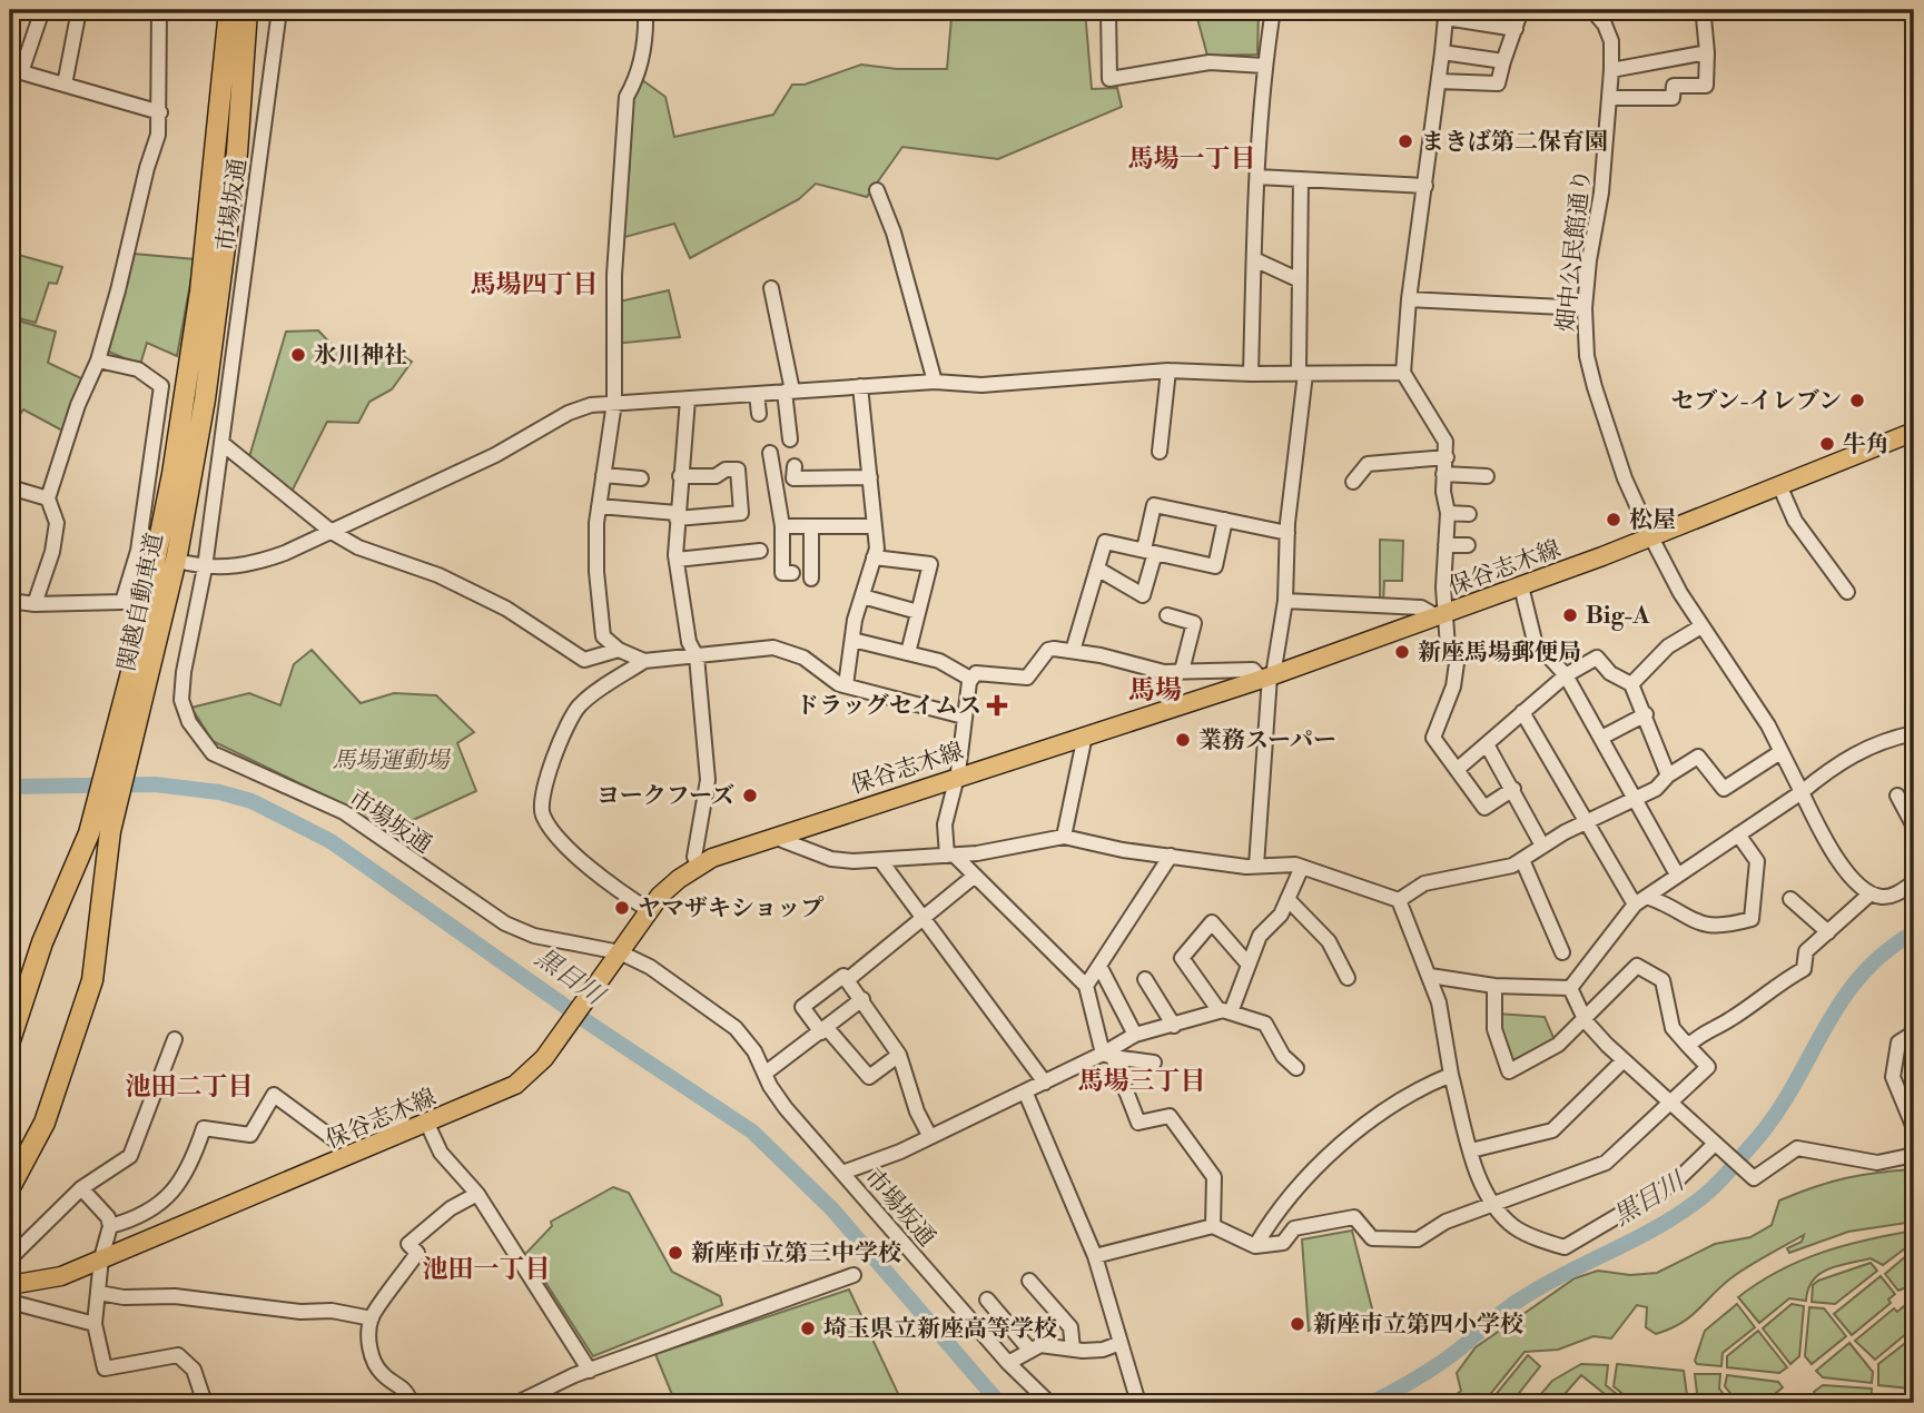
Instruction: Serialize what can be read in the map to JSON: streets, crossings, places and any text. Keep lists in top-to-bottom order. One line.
{"streets":{"highway":["関越自動車道"],"main road":["保谷志木線"],"street":["市場坂通","畑中公民館通り"]},"crossings":[["市場坂通","保谷志木線"],["畑中公民館通り","保谷志木線"]],"districts":["馬場一丁目","馬場四丁目","馬場","馬場三丁目","池田二丁目","池田一丁目"],"water":["黒目川"],"parks":["馬場運動場"],"places":{"other":["まきば第二保育園","氷川神社","セブン-イレブン","牛角","松屋","Big-A","新座馬場郵便局","業務スーパー","ヨークフーズ","ヤマザキショップ","新座市立第三中学校","新座市立第四小学校","埼玉県立新座高等学校"],"health":["ドラッグセイムス"]}}
